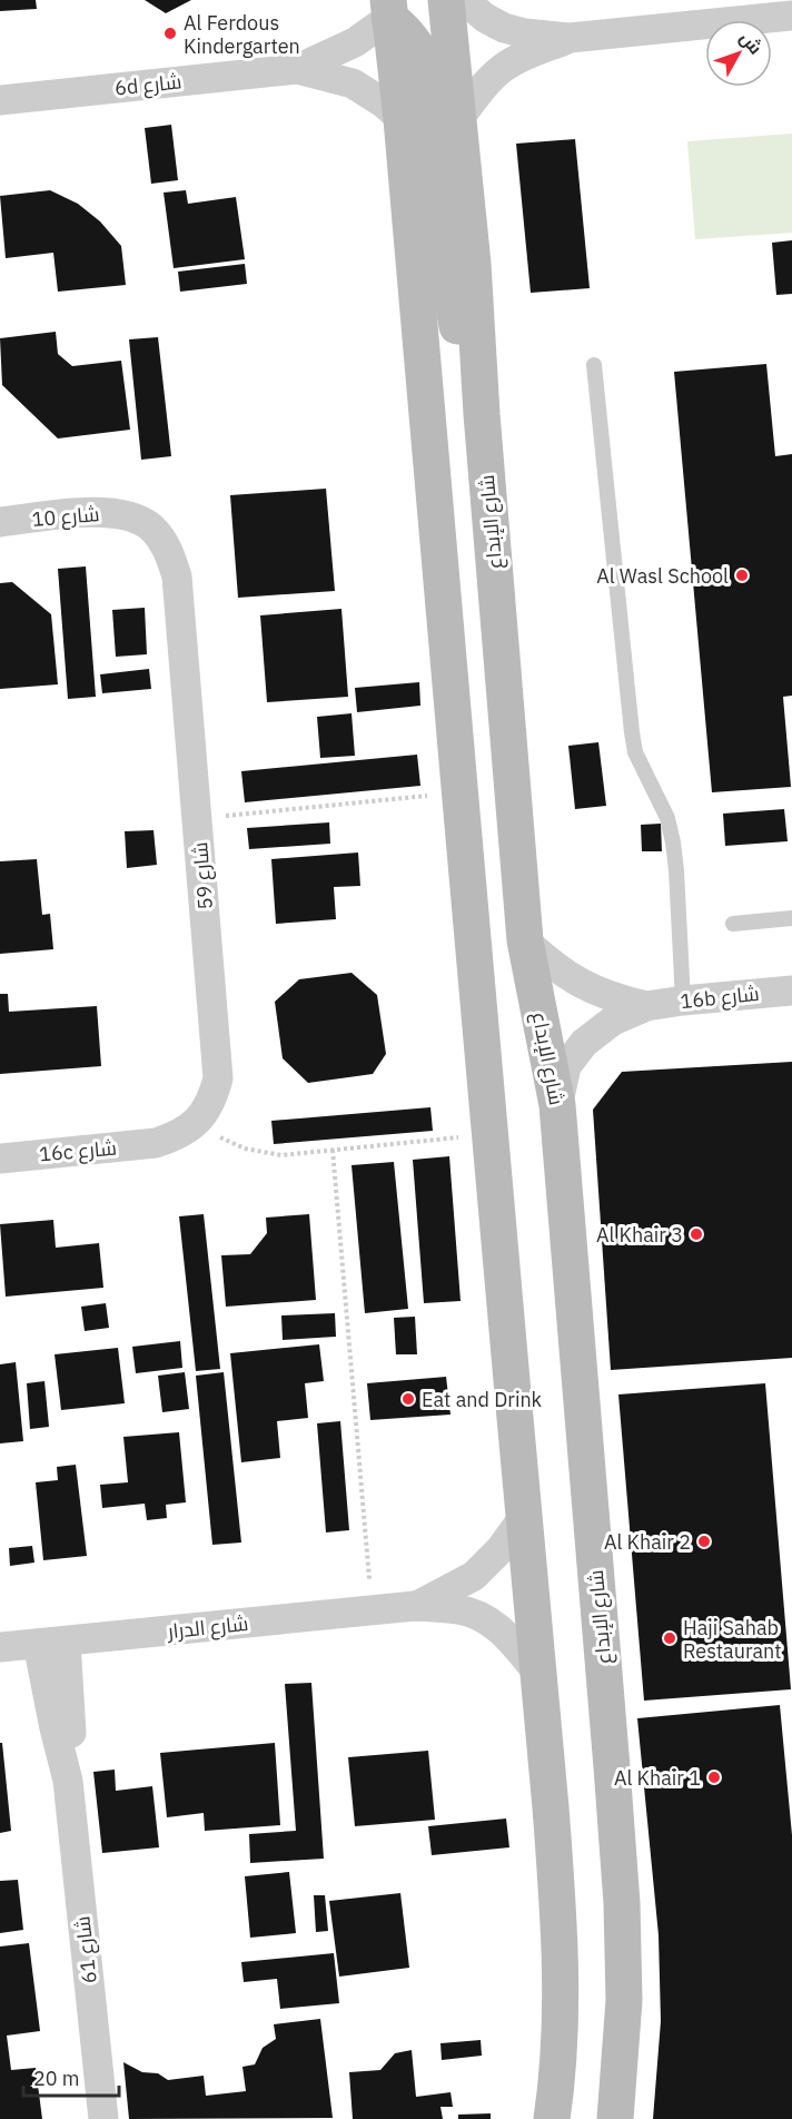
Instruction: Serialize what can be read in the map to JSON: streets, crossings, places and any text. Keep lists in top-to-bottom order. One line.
{"streets":{"main road":["شارع الإبداع"],"street":["6d شارع","شارع 10","شارع 59","16b شارع","16c شارع","شارع الدرار","شارع 61"]},"crossings":[["شارع 10","شارع 59"],["شارع الإبداع","16b شارع"],["شارع 59","16c شارع"],["شارع الدرار","شارع 61"]],"places":["Al Ferdous Kindergarten","Al Wasl School","Al Khair 3","Eat and Drink","Al Khair 2","Haji Sahab Restaurant","Al Khair 1"],"scale_bar":"20 m","north":"top right"}
